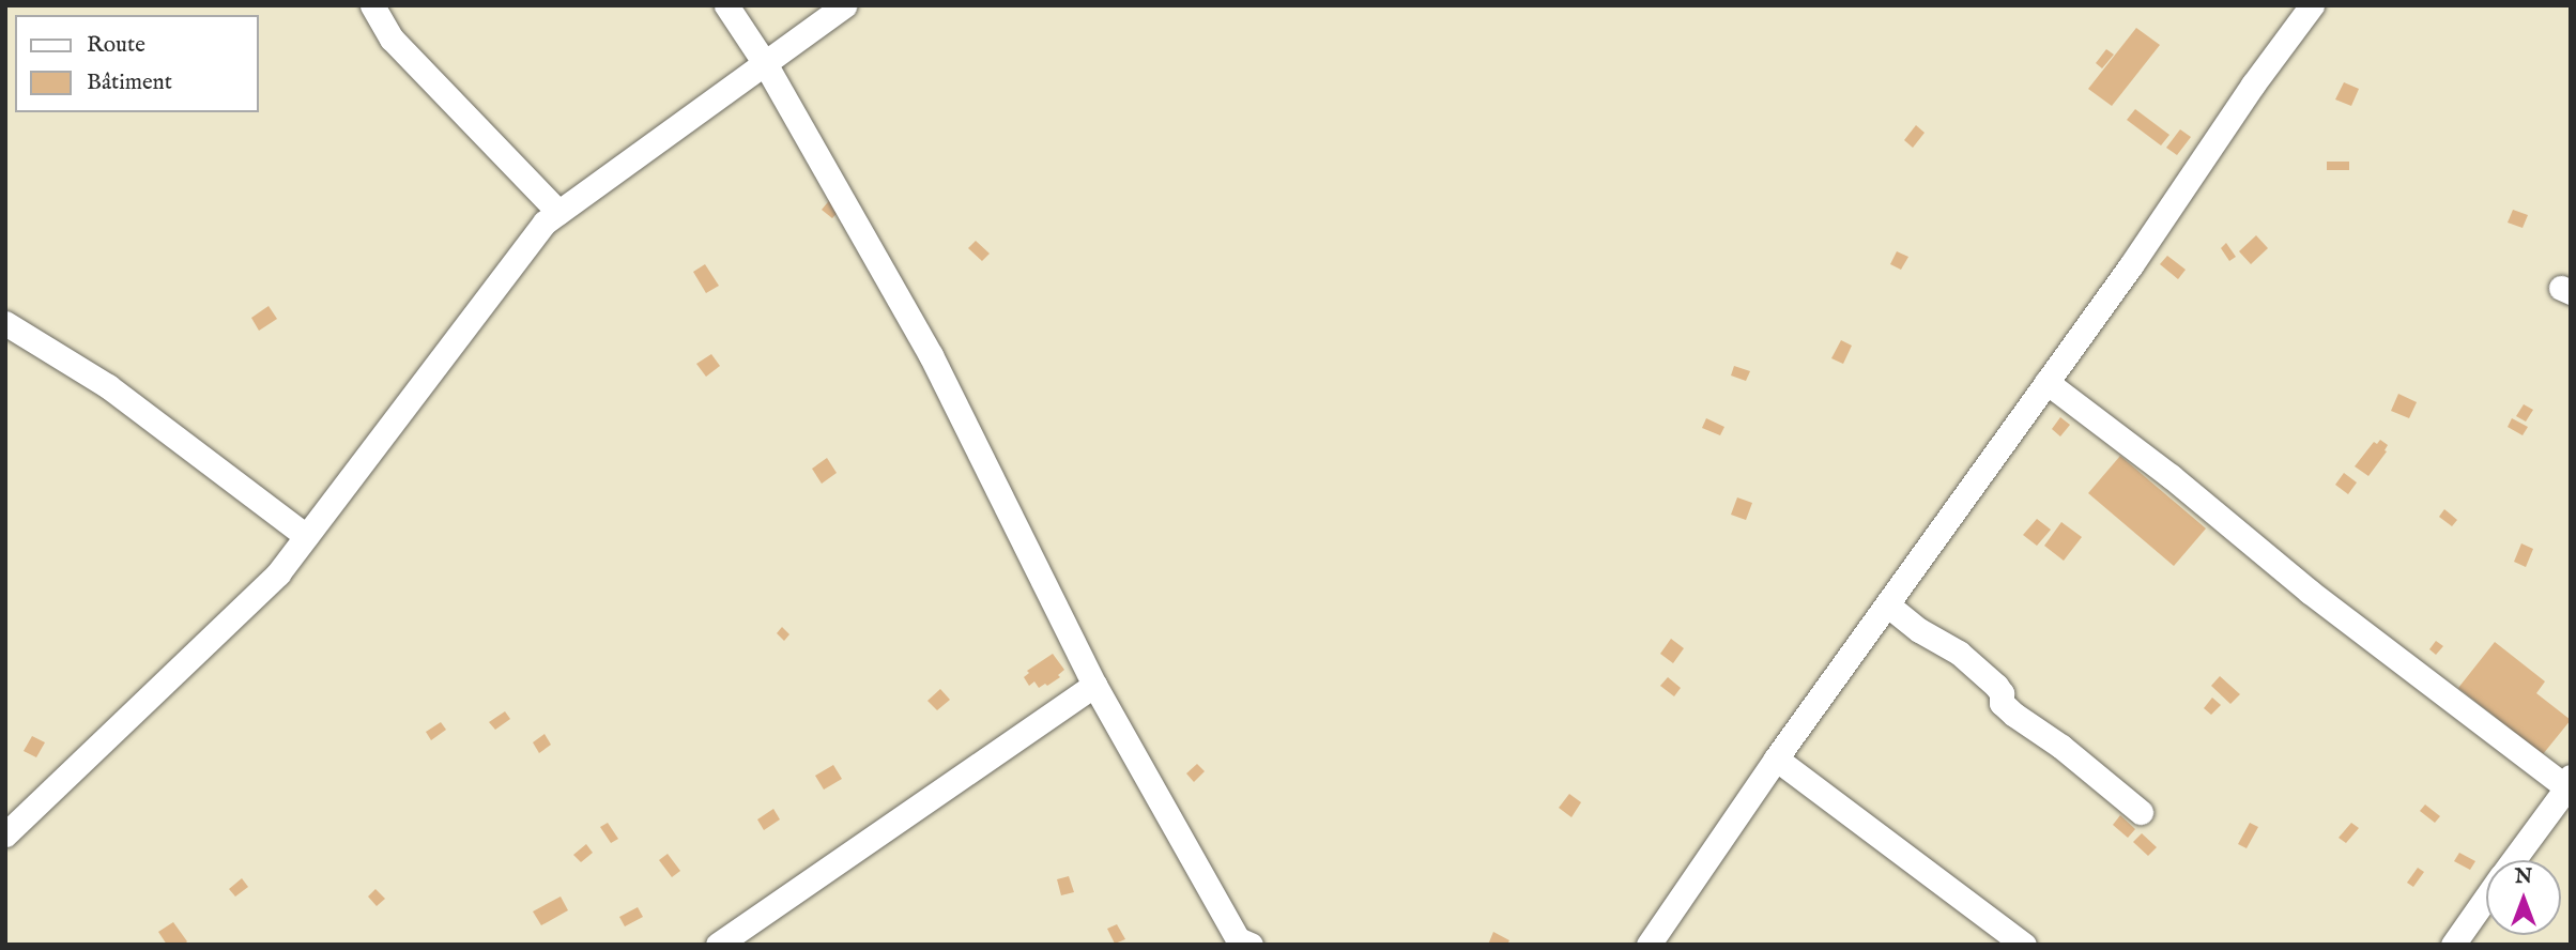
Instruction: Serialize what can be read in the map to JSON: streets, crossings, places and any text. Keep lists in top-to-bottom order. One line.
{"legend":["Route","Bâtiment"],"north":"top"}
